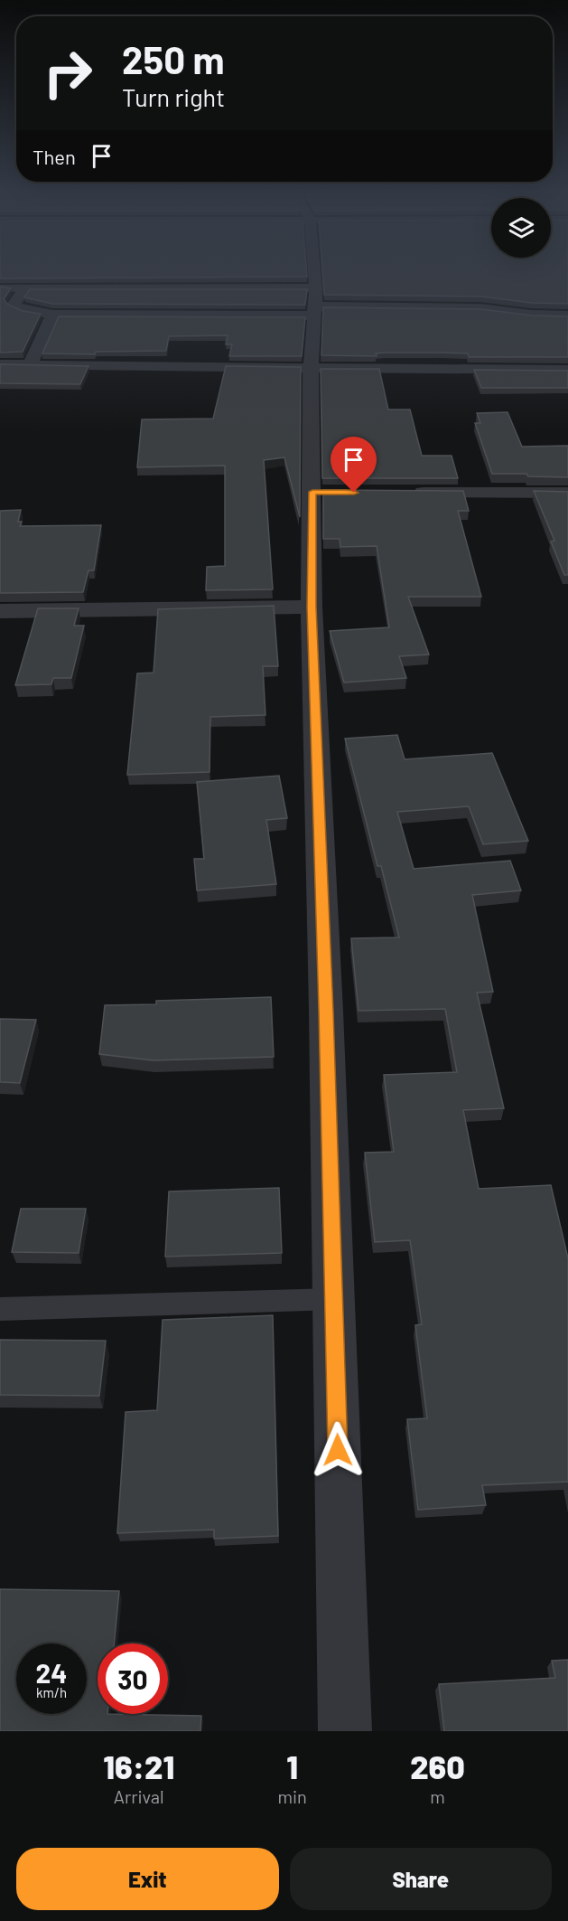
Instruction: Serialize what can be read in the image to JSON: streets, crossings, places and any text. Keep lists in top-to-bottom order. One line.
{"page":{"turn":["250 m","Turn right"],"then":"Then","speed":"24 km/h","limit":"30","eta":["16:21","Arrival","1","min","260","m"],"buttons":["Exit","Share"]}}
